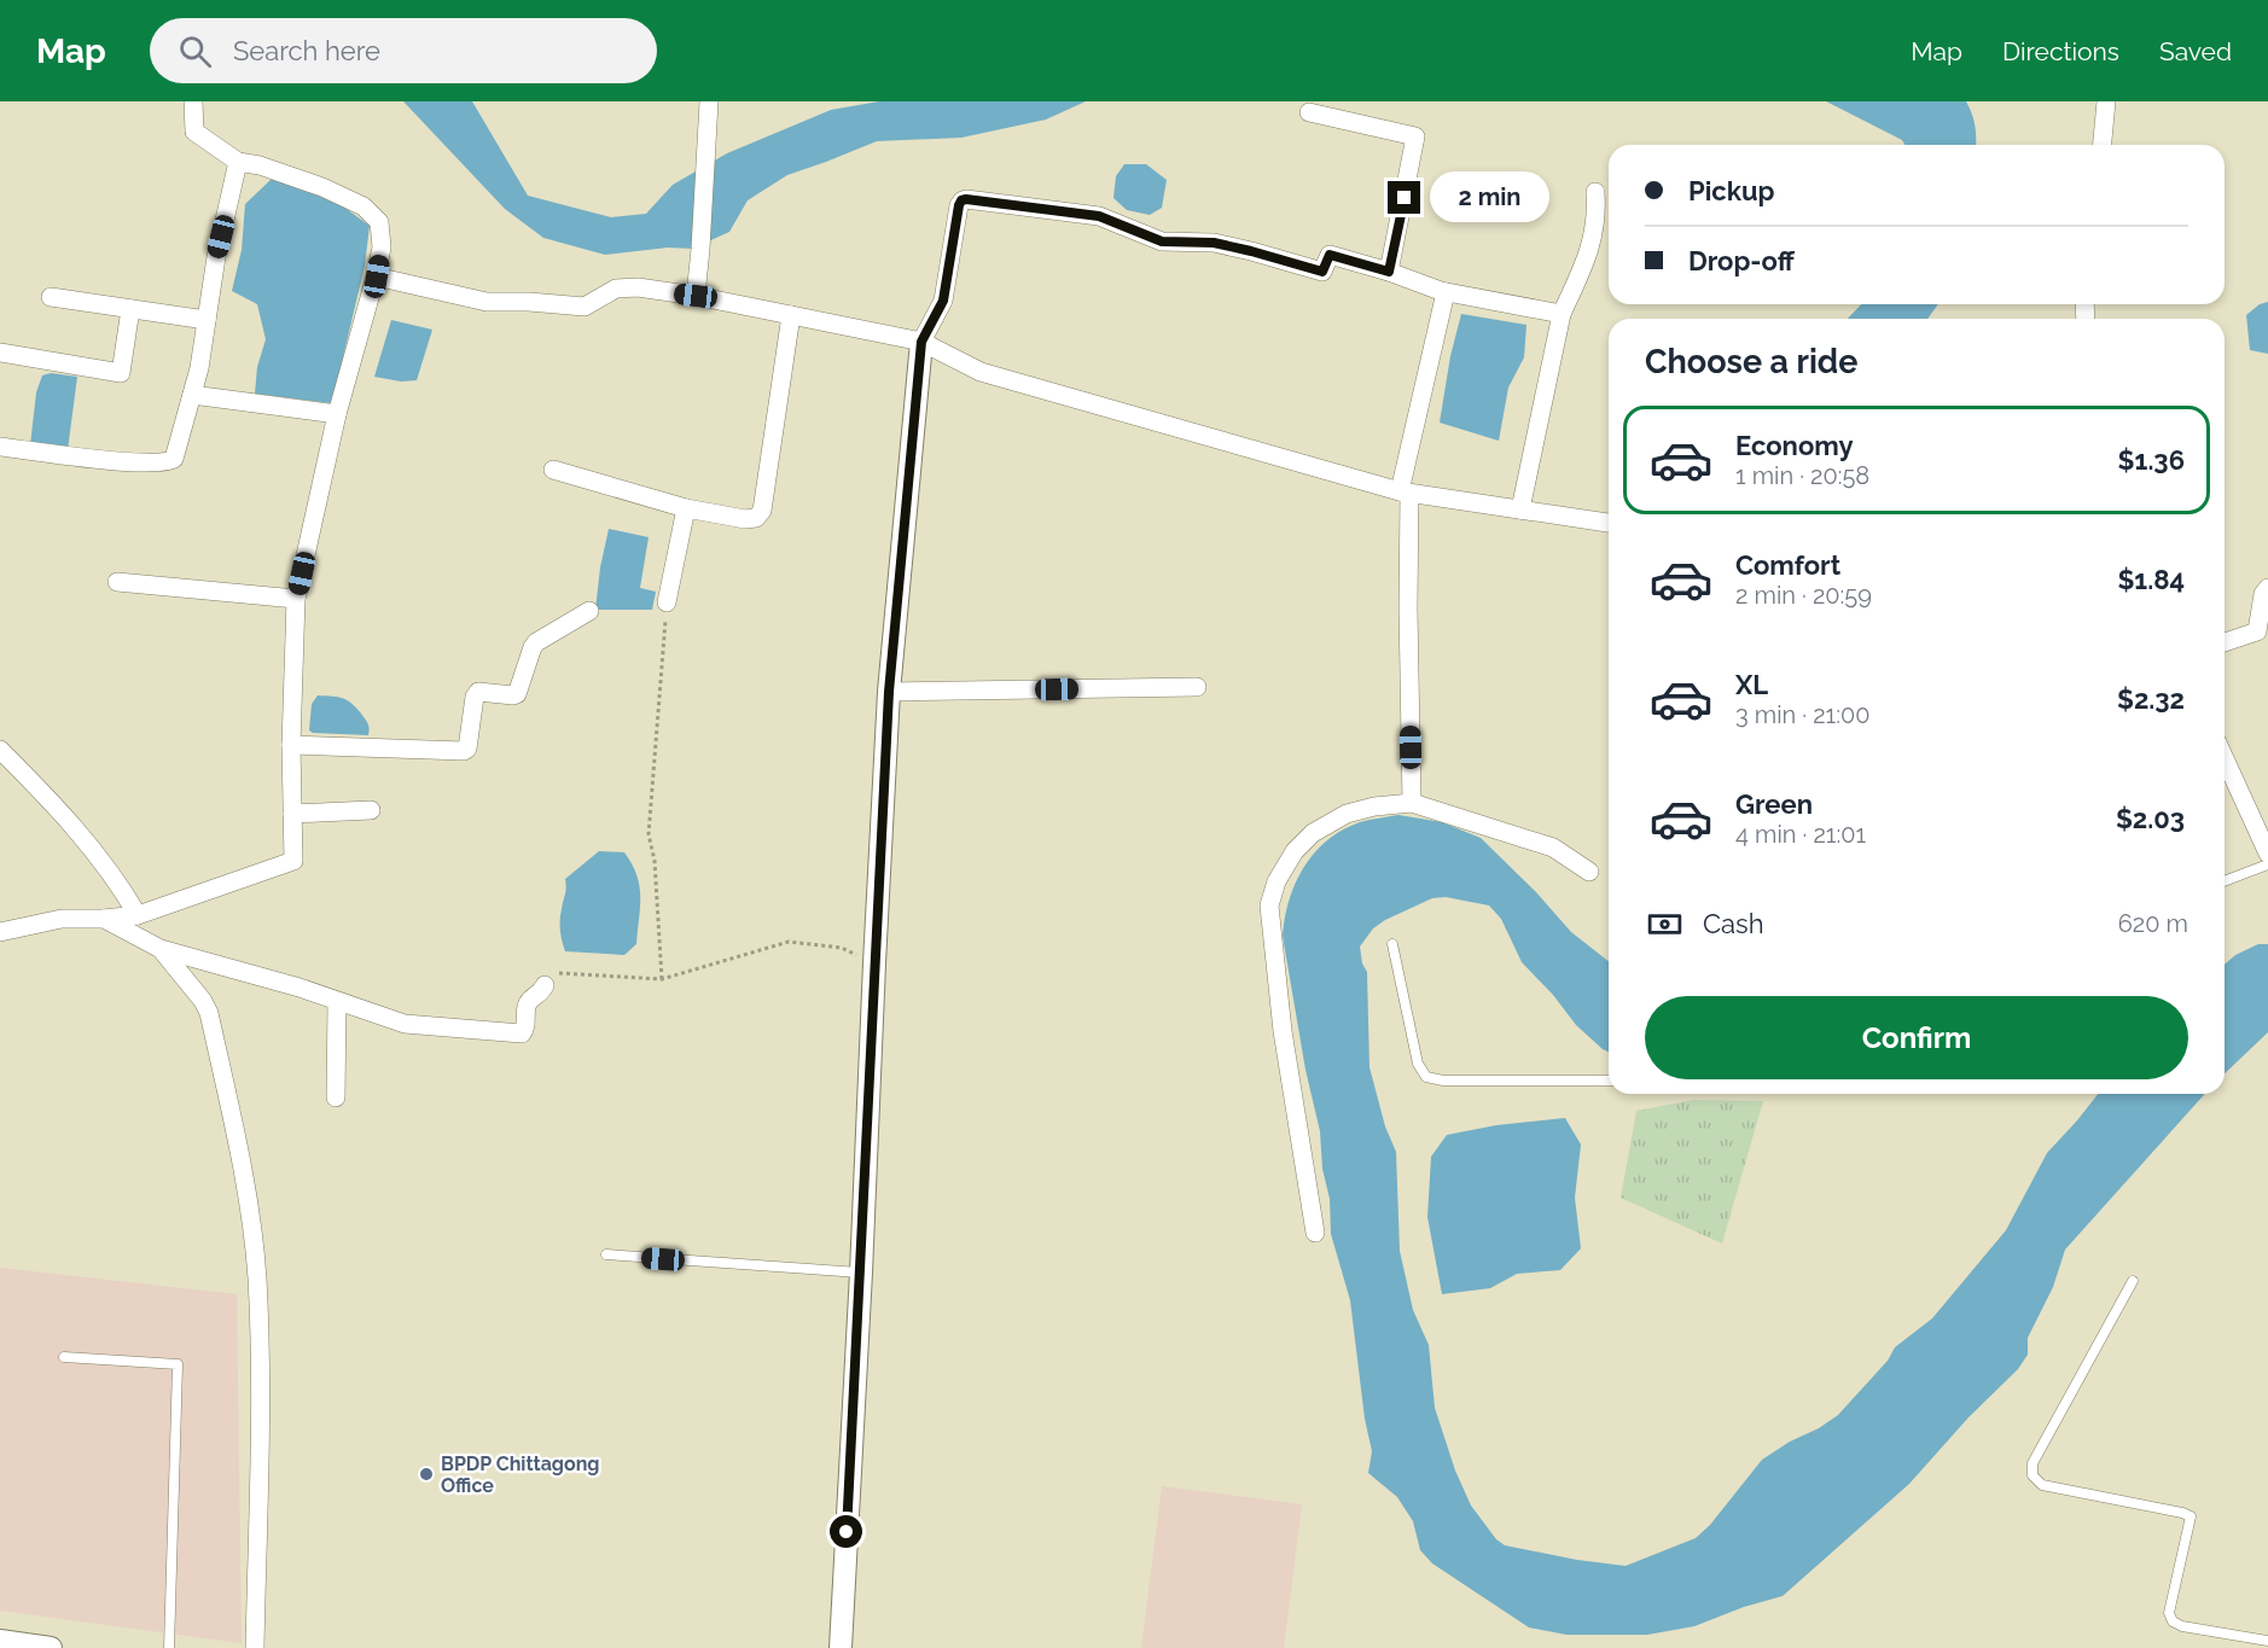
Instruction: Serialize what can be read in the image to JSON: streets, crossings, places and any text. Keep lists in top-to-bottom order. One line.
{"places":["BPDP Chittagong Office"],"page":{"header":"Map","search":"Search here","nav":["Map","Directions","Saved"],"banner":["Pickup","Drop-off"],"bubble":"2 min","heading":"Choose a ride","list":[{"name":"Economy","note":"1 min · 20:58","value":"$1.36"},{"name":"Comfort","note":"2 min · 20:59","value":"$1.84"},{"name":"XL","note":"3 min · 21:00","value":"$2.32"},{"name":"Green","note":"4 min · 21:01","value":"$2.03"}],"pay":["Cash","620 m"],"buttons":"Confirm"}}
